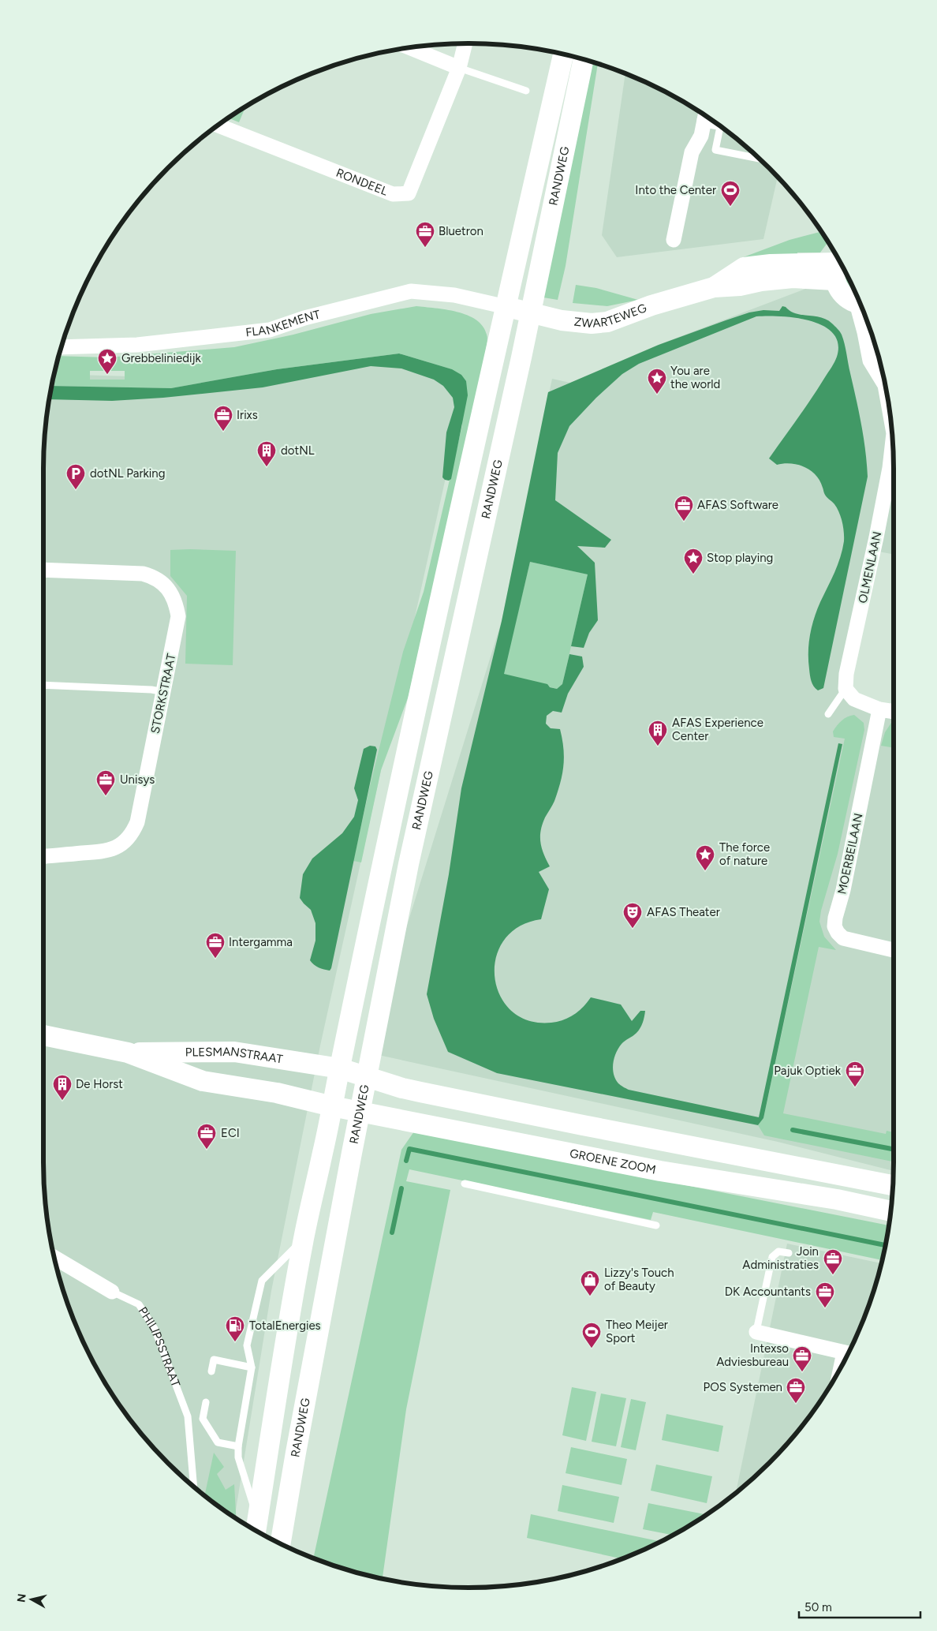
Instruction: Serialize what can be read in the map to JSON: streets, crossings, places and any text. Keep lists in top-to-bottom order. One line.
{"streets":{"main road":["RANDWEG","ZWARTEWEG","PLESMANSTRAAT","GROENE ZOOM"],"street":["RONDEEL","FLANKEMENT","OLMENLAAN","STORKSTRAAT","MOERBEILAAN","PHILIPSSTRAAT"]},"crossings":[["RANDWEG","ZWARTEWEG"],["RANDWEG","FLANKEMENT"],["RANDWEG","PLESMANSTRAAT"],["RANDWEG","GROENE ZOOM"],["ZWARTEWEG","FLANKEMENT"],["PLESMANSTRAAT","GROENE ZOOM"]],"places":{"sports":["Into the Center","Theo Meijer Sport"],"office":["Bluetron","Irixs","AFAS Software","Unisys","Intergamma","Pajuk Optiek","ECI","Join Administraties","DK Accountants","Intexso Adviesbureau","POS Systemen"],"place":["Grebbeliniedijk","You are the world","Stop playing","The force of nature"],"building":["dotNL","AFAS Experience Center","De Horst"],"parking":["dotNL Parking"],"theatre":["AFAS Theater"],"shop":["Lizzy's Touch of Beauty"],"fuel station":["TotalEnergies"]},"scale_bar":"50 m","north":"left"}
